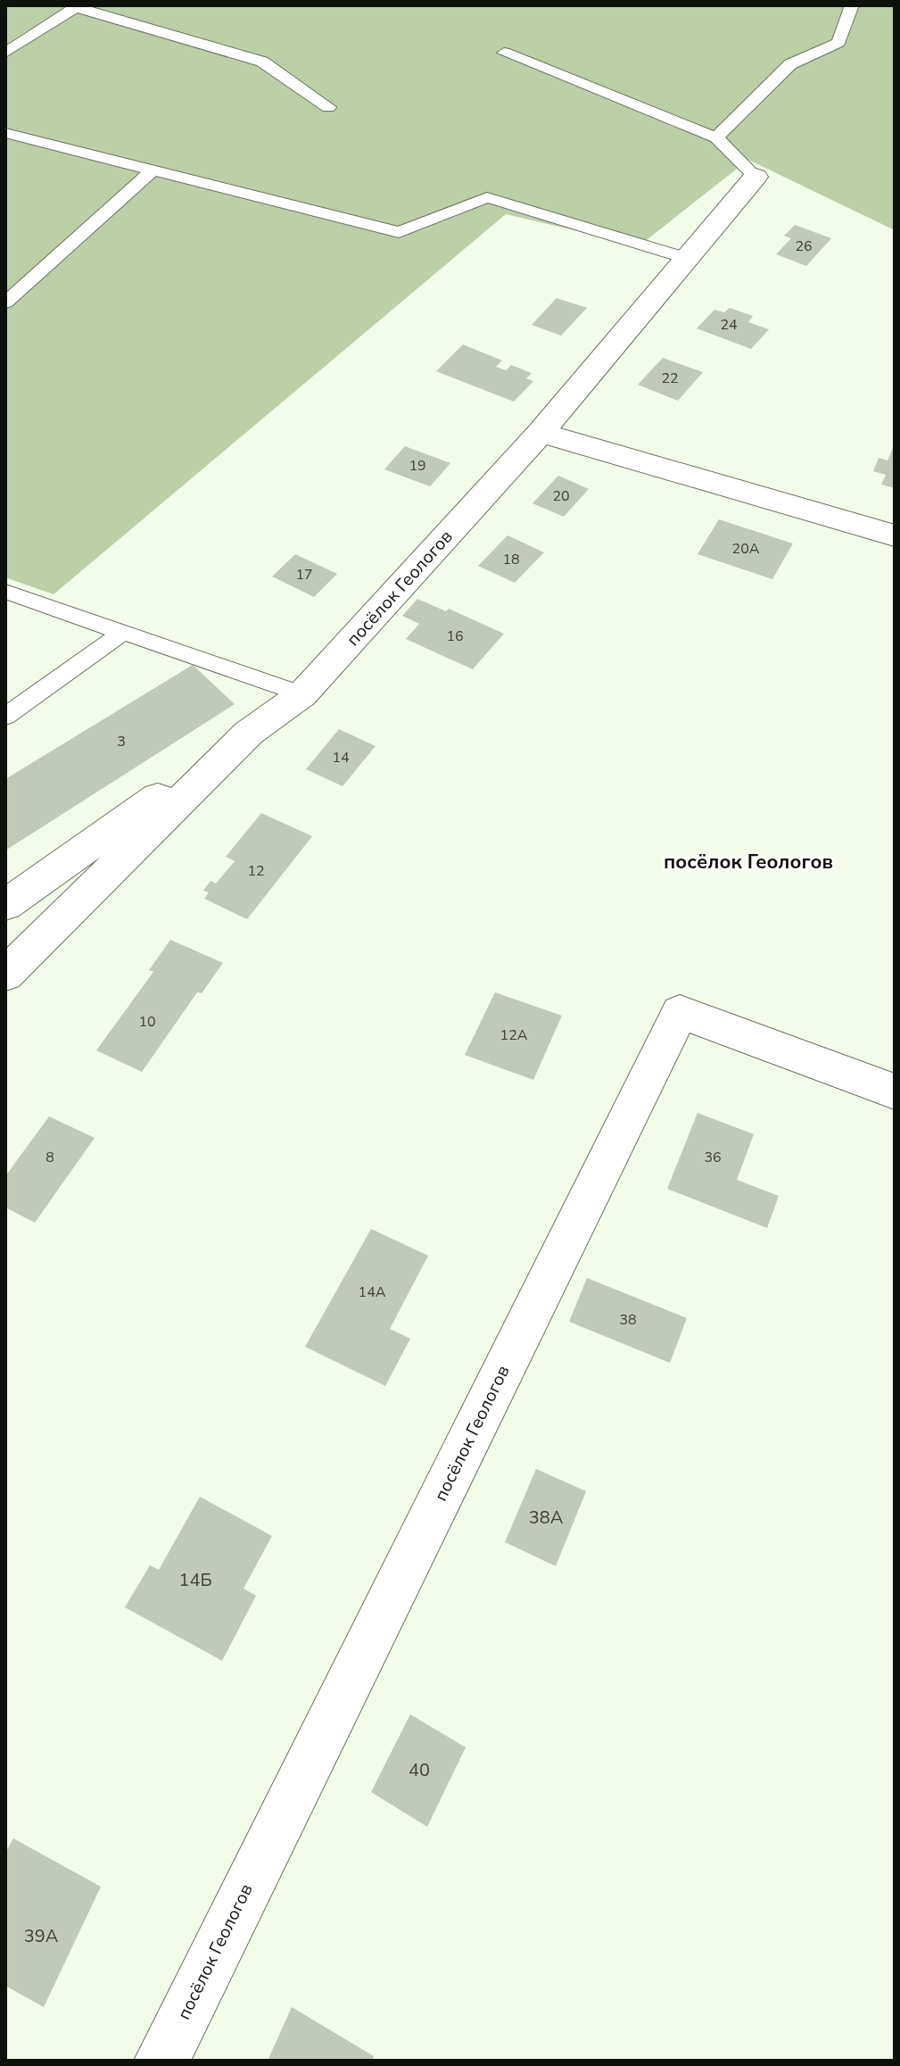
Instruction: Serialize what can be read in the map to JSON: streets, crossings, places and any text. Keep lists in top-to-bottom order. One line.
{"streets":{"street":["посёлок Геологов"]},"districts":["посёлок Геологов"],"house_numbers":["26","24","22","19","20","20А","18","17","16","3","14","12","10","12А","8","36","14А","38","38А","14Б","40","39А"]}
